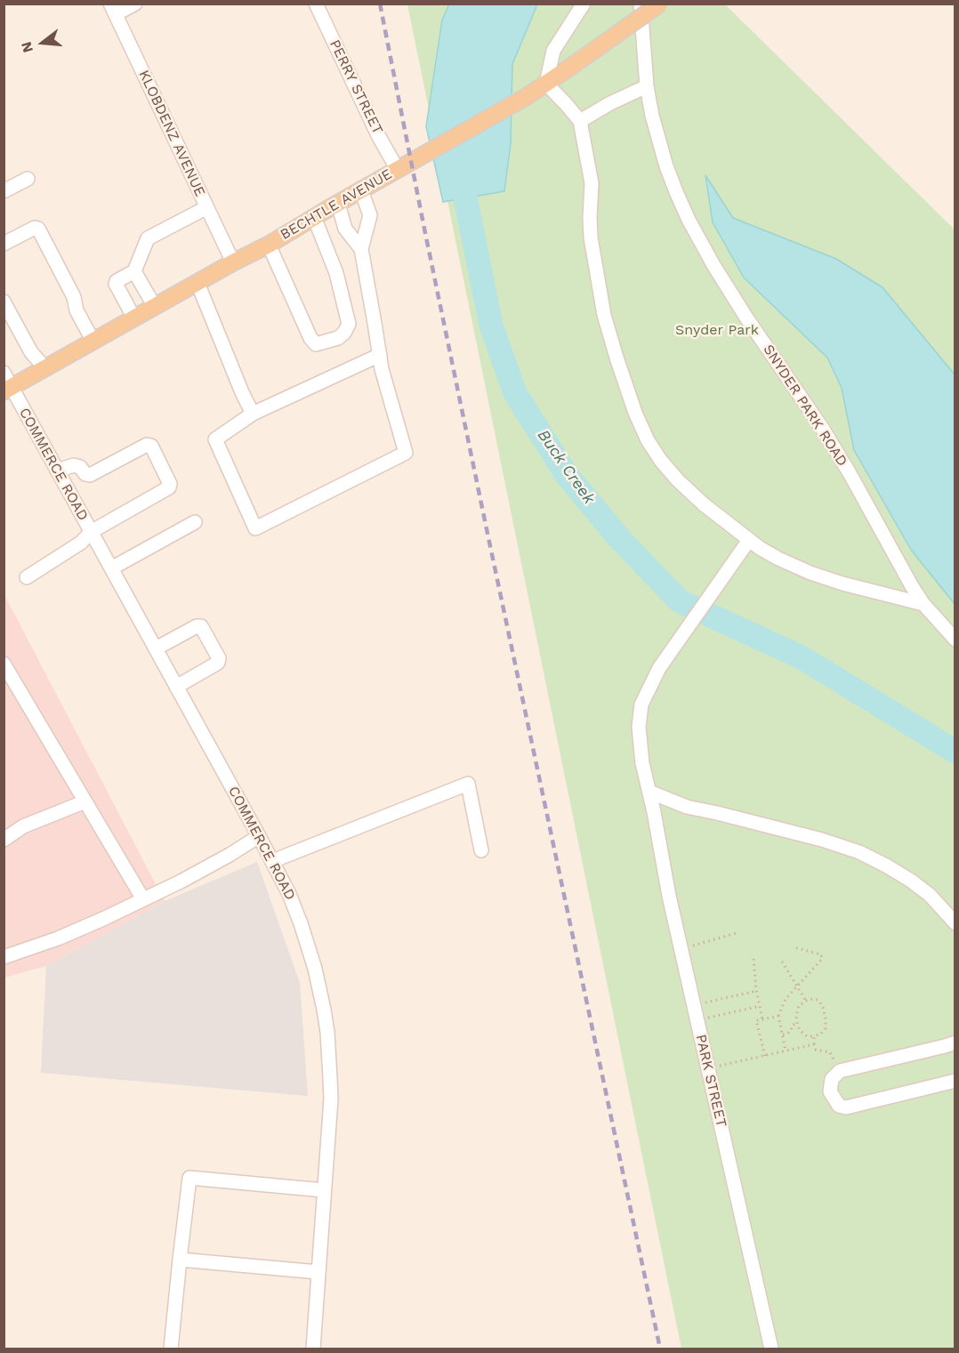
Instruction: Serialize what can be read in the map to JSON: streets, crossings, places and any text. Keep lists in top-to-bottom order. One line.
{"streets":{"main road":["BECHTLE AVENUE"],"street":["PERRY STREET","KLOBDENZ AVENUE","SNYDER PARK ROAD","COMMERCE ROAD","PARK STREET"]},"crossings":[["PERRY STREET","BECHTLE AVENUE"],["KLOBDENZ AVENUE","BECHTLE AVENUE"],["BECHTLE AVENUE","COMMERCE ROAD"]],"water":["Buck Creek"],"parks":["Snyder Park"],"north":"left"}
